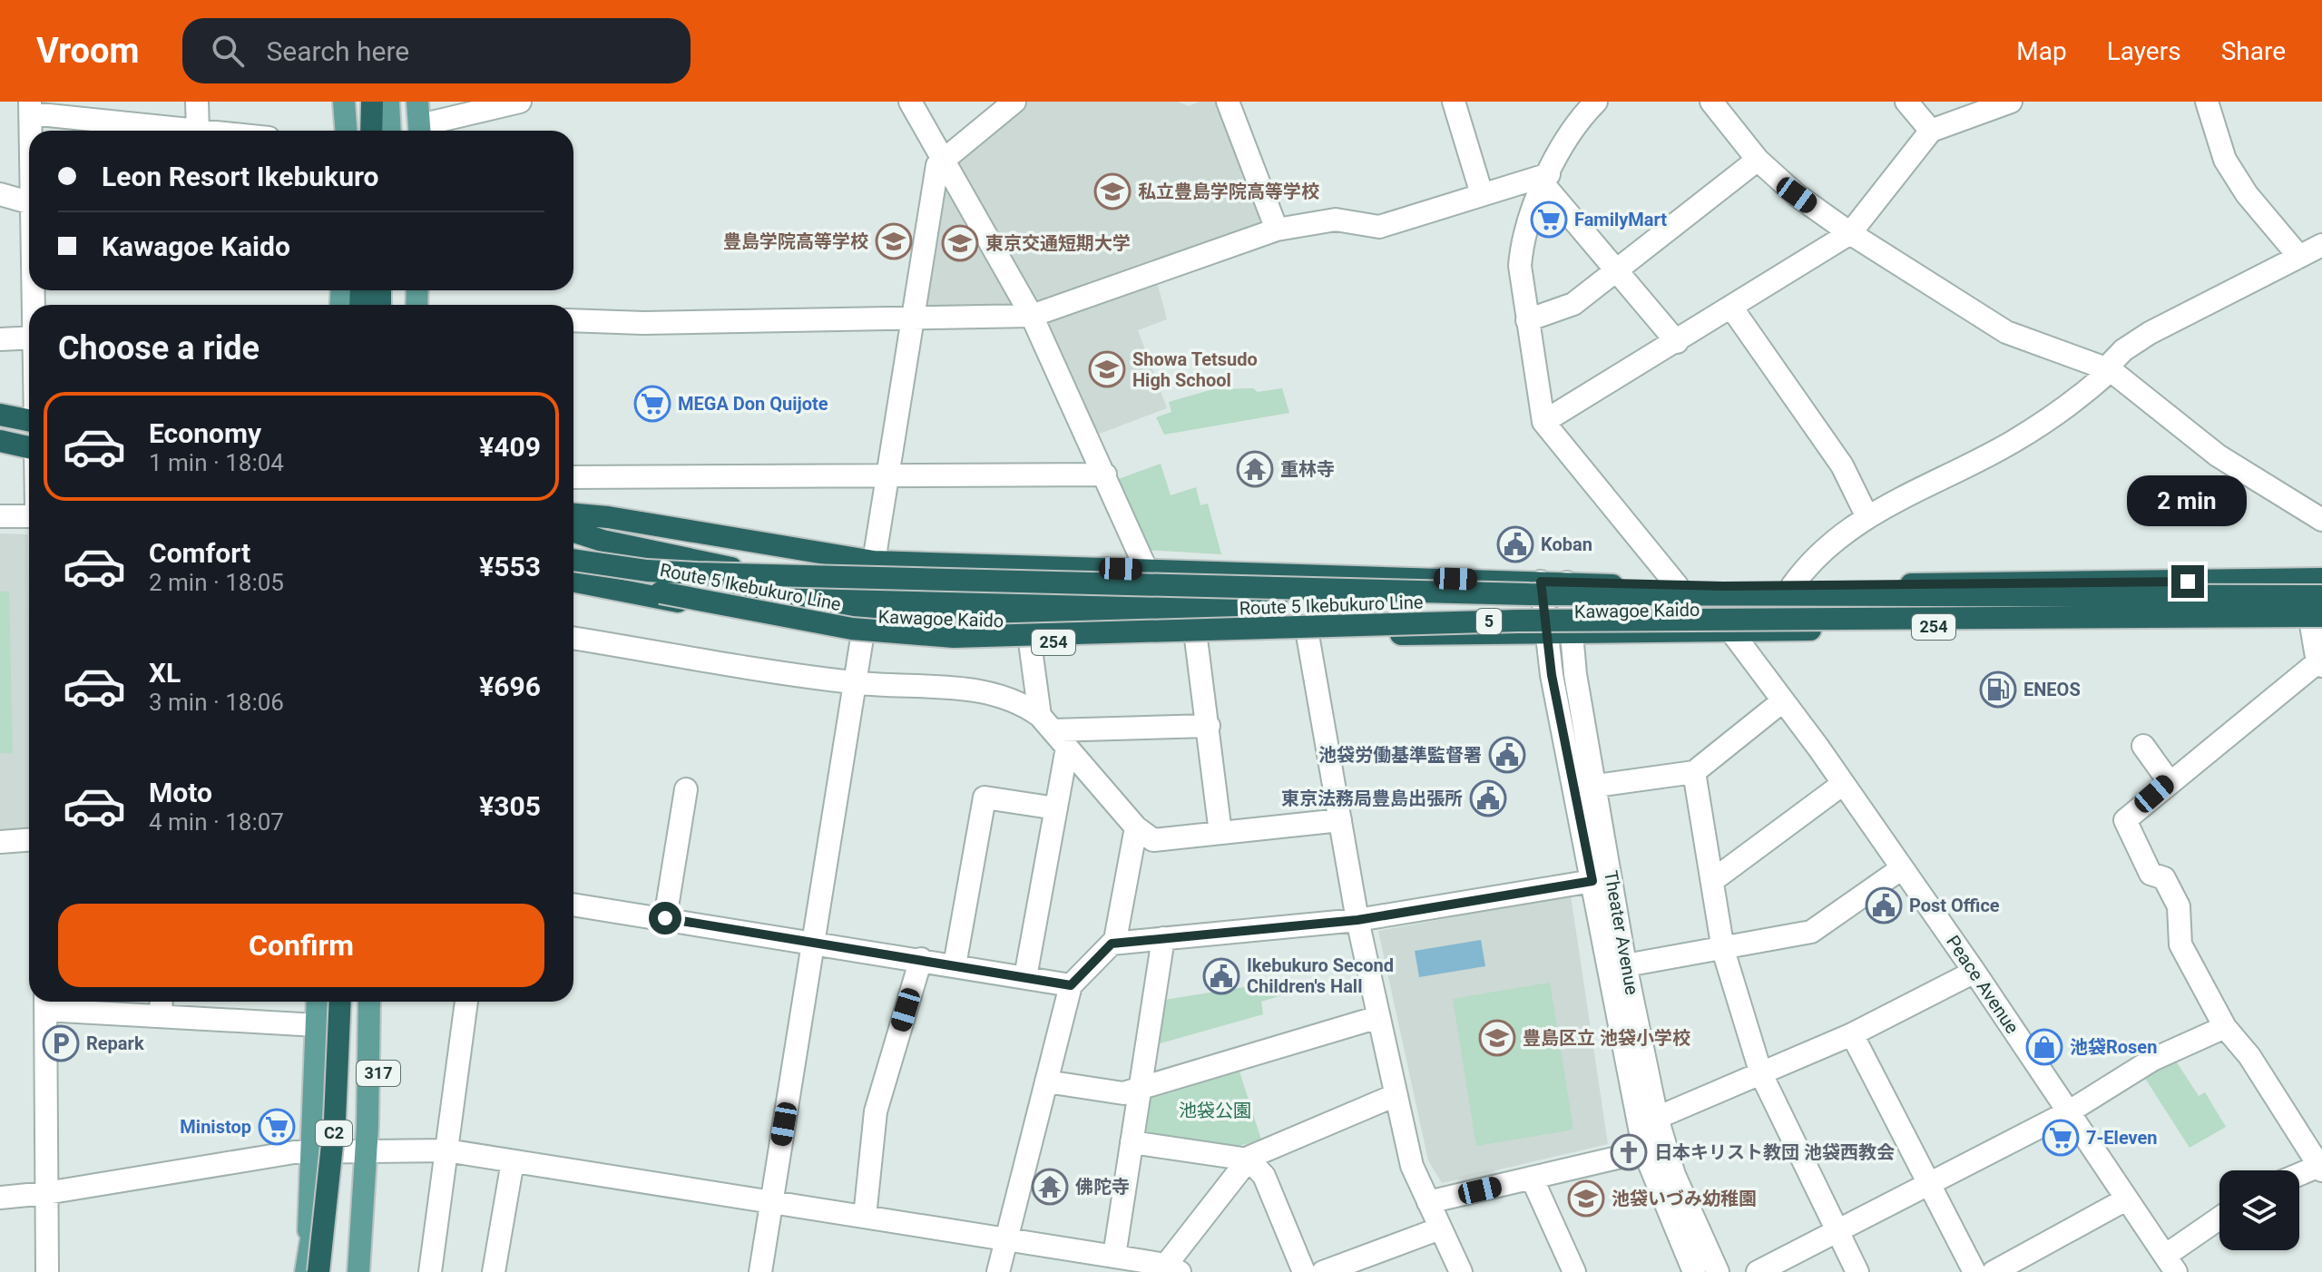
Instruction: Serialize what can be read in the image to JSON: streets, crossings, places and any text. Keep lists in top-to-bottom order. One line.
{"streets":{"highway":["Route 5 Ikebukuro Line","Kawagoe Kaido","5","254","C2"],"main road":["317"],"street":["Theater Avenue","Peace Avenue"]},"crossings":[["Route 5 Ikebukuro Line","Kawagoe Kaido"],["Route 5 Ikebukuro Line","Theater Avenue"],["Kawagoe Kaido","Theater Avenue"],["Kawagoe Kaido","Peace Avenue"],["317","C2"]],"parks":["池袋公園"],"places":{"school or university":["私立豊島学院高等学校","豊島学院高等学校","東京交通短期大学","Showa Tetsudo High School","豊島区立 池袋小学校","池袋いづみ幼稚園"],"supermarket":["FamilyMart","MEGA Don Quijote","Ministop","7-Eleven"],"temple":["重林寺","佛陀寺"],"public building":["Koban","池袋労働基準監督署","東京法務局豊島出張所","Post Office","Ikebukuro Second Children's Hall"],"fuel station":["ENEOS"],"parking":["Repark"],"shop":["池袋Rosen"],"church":["日本キリスト教団 池袋西教会"]},"page":{"header":"Vroom","search":"Search here","nav":["Map","Layers","Share"],"banner":["Leon Resort Ikebukuro","Kawagoe Kaido"],"heading":"Choose a ride","list":[{"name":"Economy","note":"1 min · 18:04","value":"¥409"},{"name":"Comfort","note":"2 min · 18:05","value":"¥553"},{"name":"XL","note":"3 min · 18:06","value":"¥696"},{"name":"Moto","note":"4 min · 18:07","value":"¥305"}],"bubble":"2 min","buttons":"Confirm"}}
